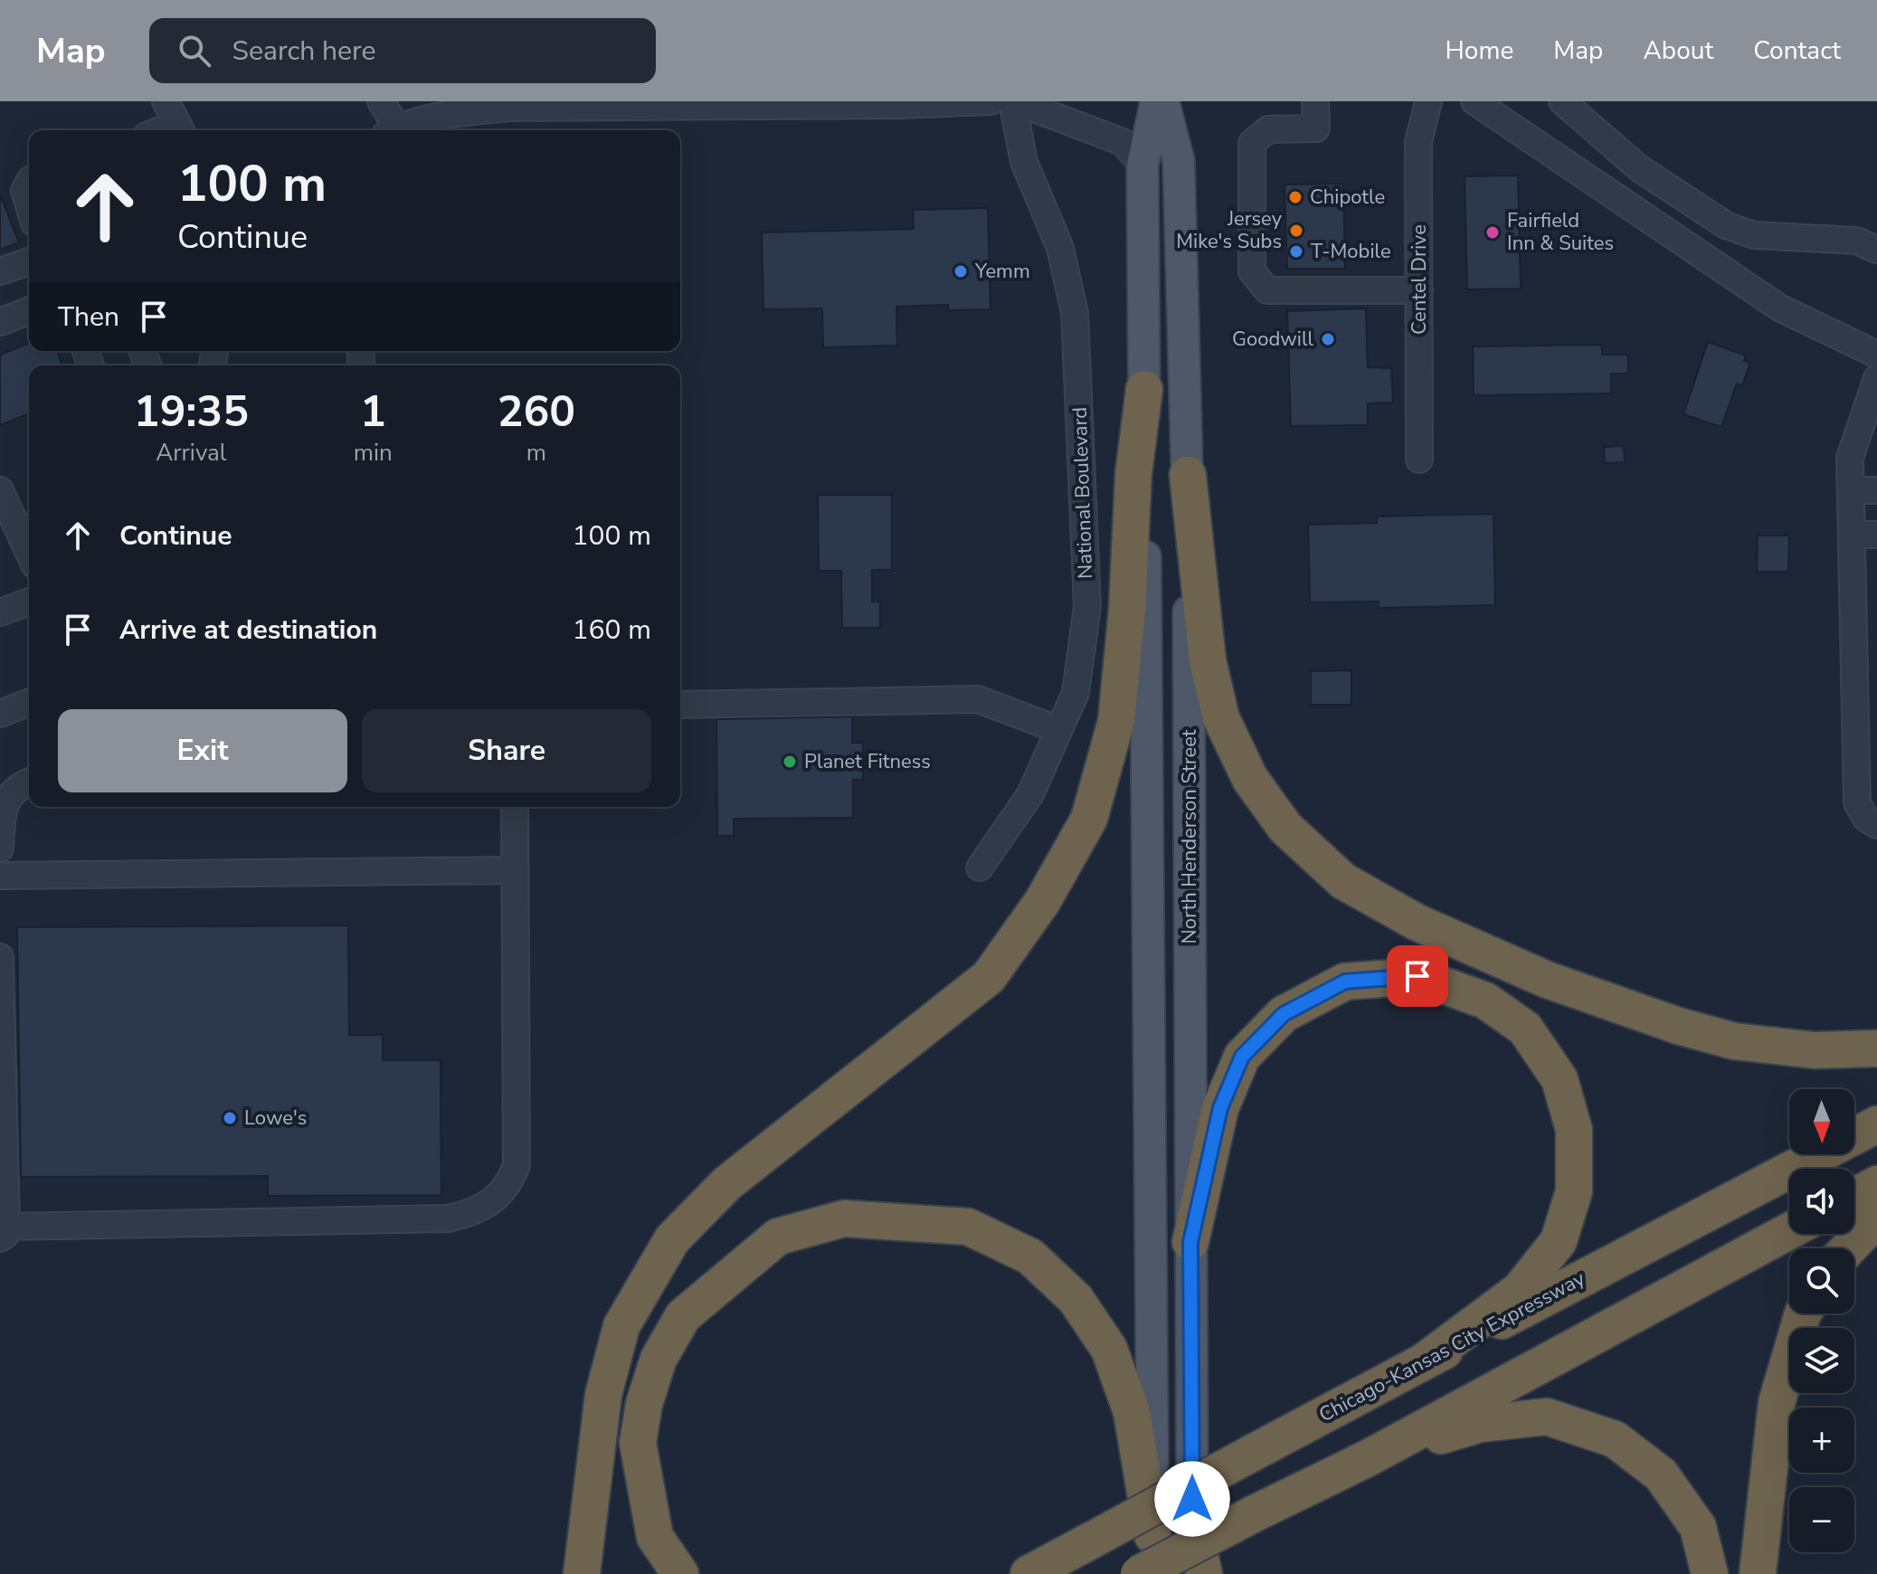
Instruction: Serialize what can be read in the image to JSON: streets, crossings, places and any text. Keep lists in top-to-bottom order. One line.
{"streets":{"highway":["Chicago-Kansas City Expressway"],"main road":["North Henderson Street"],"street":["Centel Drive","National Boulevard"]},"places":["Chipotle","Jersey Mike's Subs","Fairfield Inn & Suites","T-Mobile","Yemm","Goodwill","Planet Fitness","Lowe's"],"north":"bottom","page":{"header":"Map","search":"Search here","nav":["Home","Map","About","Contact"],"turn":["100 m","Continue"],"then":"Then","eta":["19:35","Arrival","1","min","260","m"],"list":[{"name":"Continue","value":"100 m"},{"name":"Arrive at destination","value":"160 m"}],"buttons":["Exit","Share"],"map_buttons":["+","−"]}}
